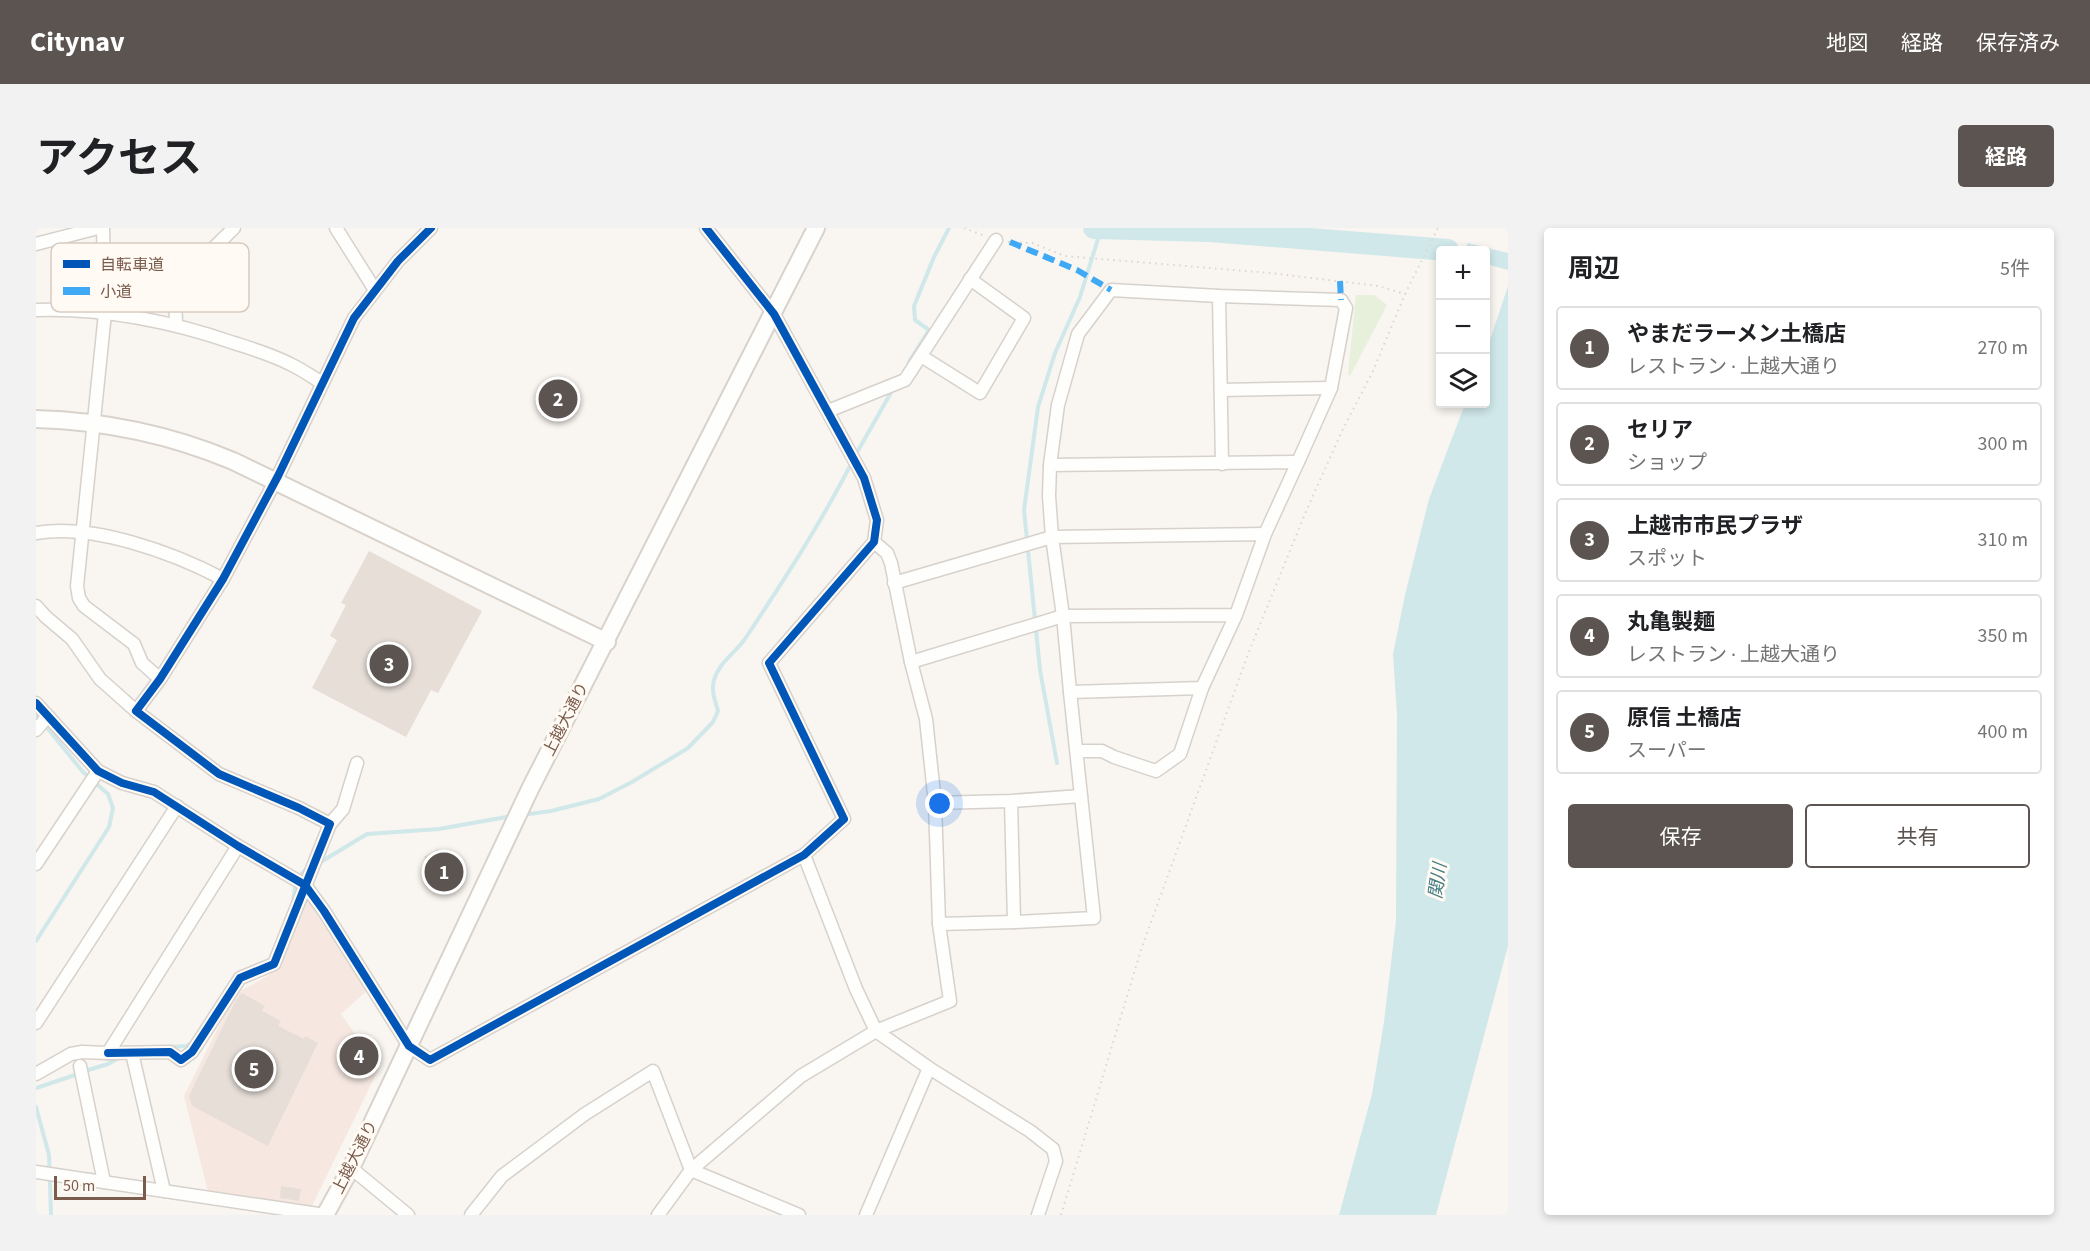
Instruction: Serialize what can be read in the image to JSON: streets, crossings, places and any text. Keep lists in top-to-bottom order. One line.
{"streets":{"main road":["上越大通り"]},"water":["関川"],"legend":["自転車道","小道"],"scale_bar":"50 m","page":{"header":"Citynav","nav":["地図","経路","保存済み"],"title":"アクセス","buttons":["経路",["保存","共有"]],"heading":["周辺","5件"],"map_buttons":["+","−"],"list":[{"mark":"1","name":"やまだラーメン土橋店","note":"レストラン · 上越大通り","value":"270 m"},{"mark":"2","name":"セリア","note":"ショップ","value":"300 m"},{"mark":"3","name":"上越市市民プラザ","note":"スポット","value":"310 m"},{"mark":"4","name":"丸亀製麺","note":"レストラン · 上越大通り","value":"350 m"},{"mark":"5","name":"原信 土橋店","note":"スーパー","value":"400 m"}],"pins":["2","3","1","4","5"],"scale":"50 m"}}
